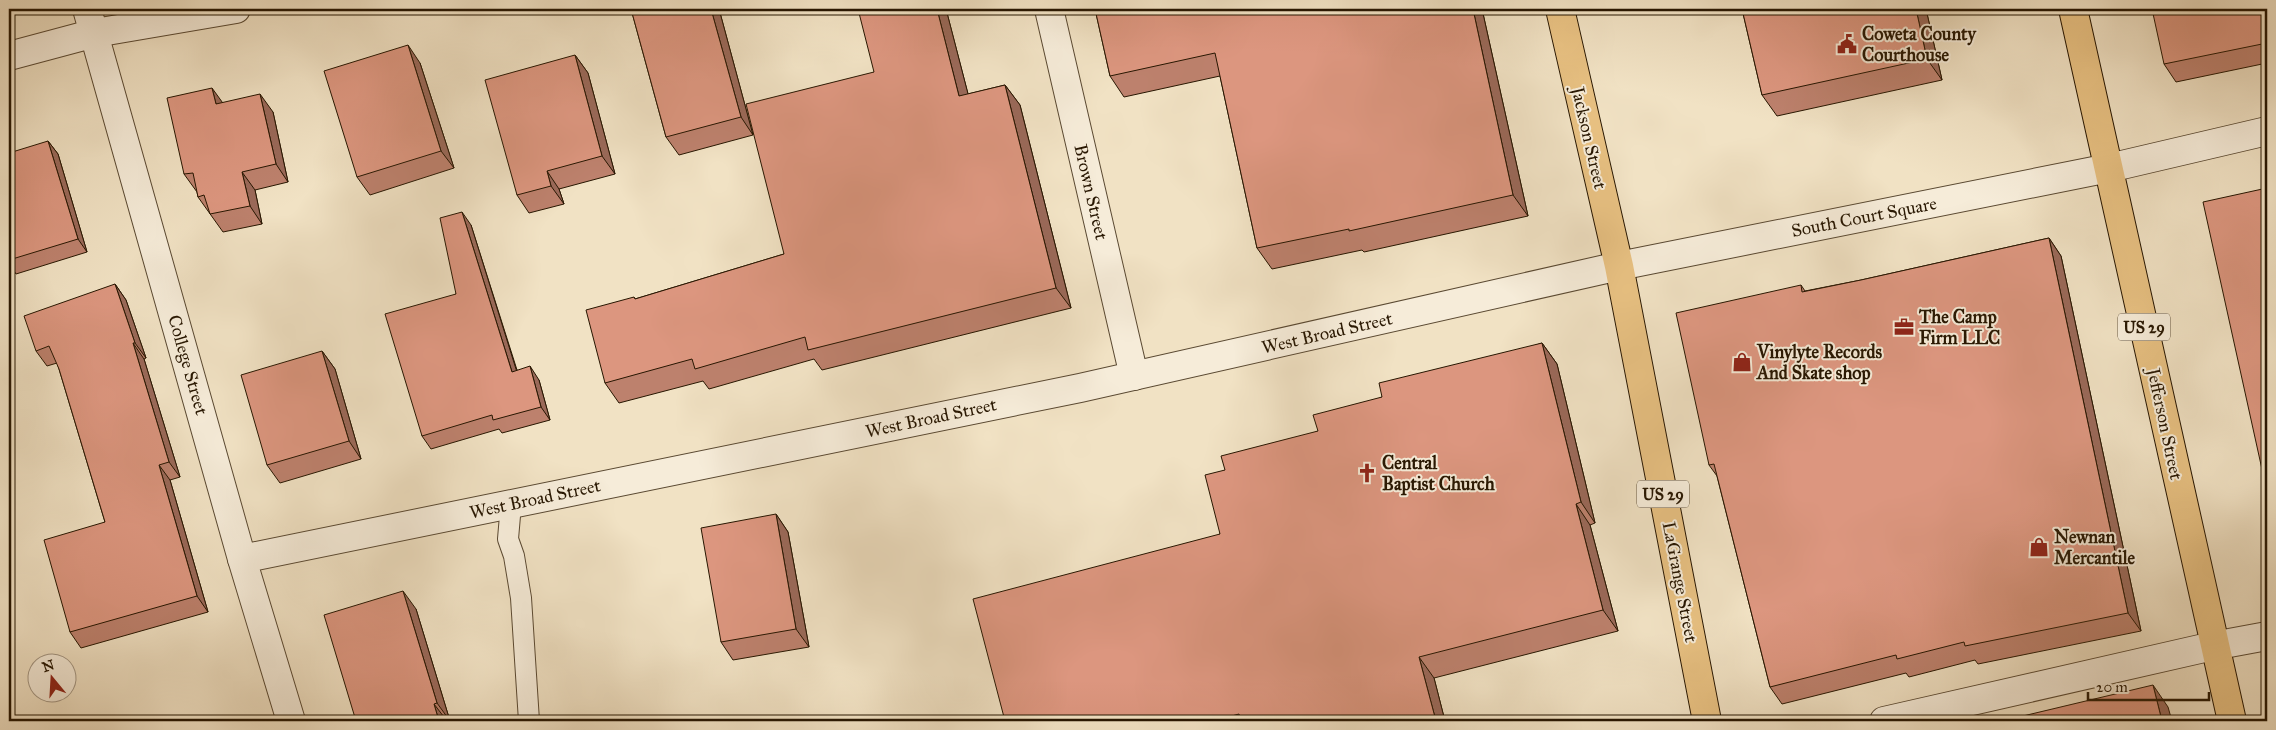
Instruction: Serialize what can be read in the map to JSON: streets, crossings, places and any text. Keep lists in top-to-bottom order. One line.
{"streets":{"main road":["Jackson Street","US 29","Jefferson Street","LaGrange Street"],"street":["Brown Street","South Court Square","West Broad Street","College Street"]},"crossings":[["Jackson Street","South Court Square"],["Jackson Street","West Broad Street"],["Jackson Street","LaGrange Street"],["Brown Street","West Broad Street"],["South Court Square","West Broad Street"],["South Court Square","Jefferson Street"],["South Court Square","LaGrange Street"],["West Broad Street","College Street"],["West Broad Street","LaGrange Street"]],"places":{"public building":["Coweta County Courthouse"],"office":["The Camp Firm LLC"],"shop":["Vinylyte Records And Skate shop","Newnan Mercantile"],"church":["Central Baptist Church"]},"scale_bar":"20 m","north":"top"}
